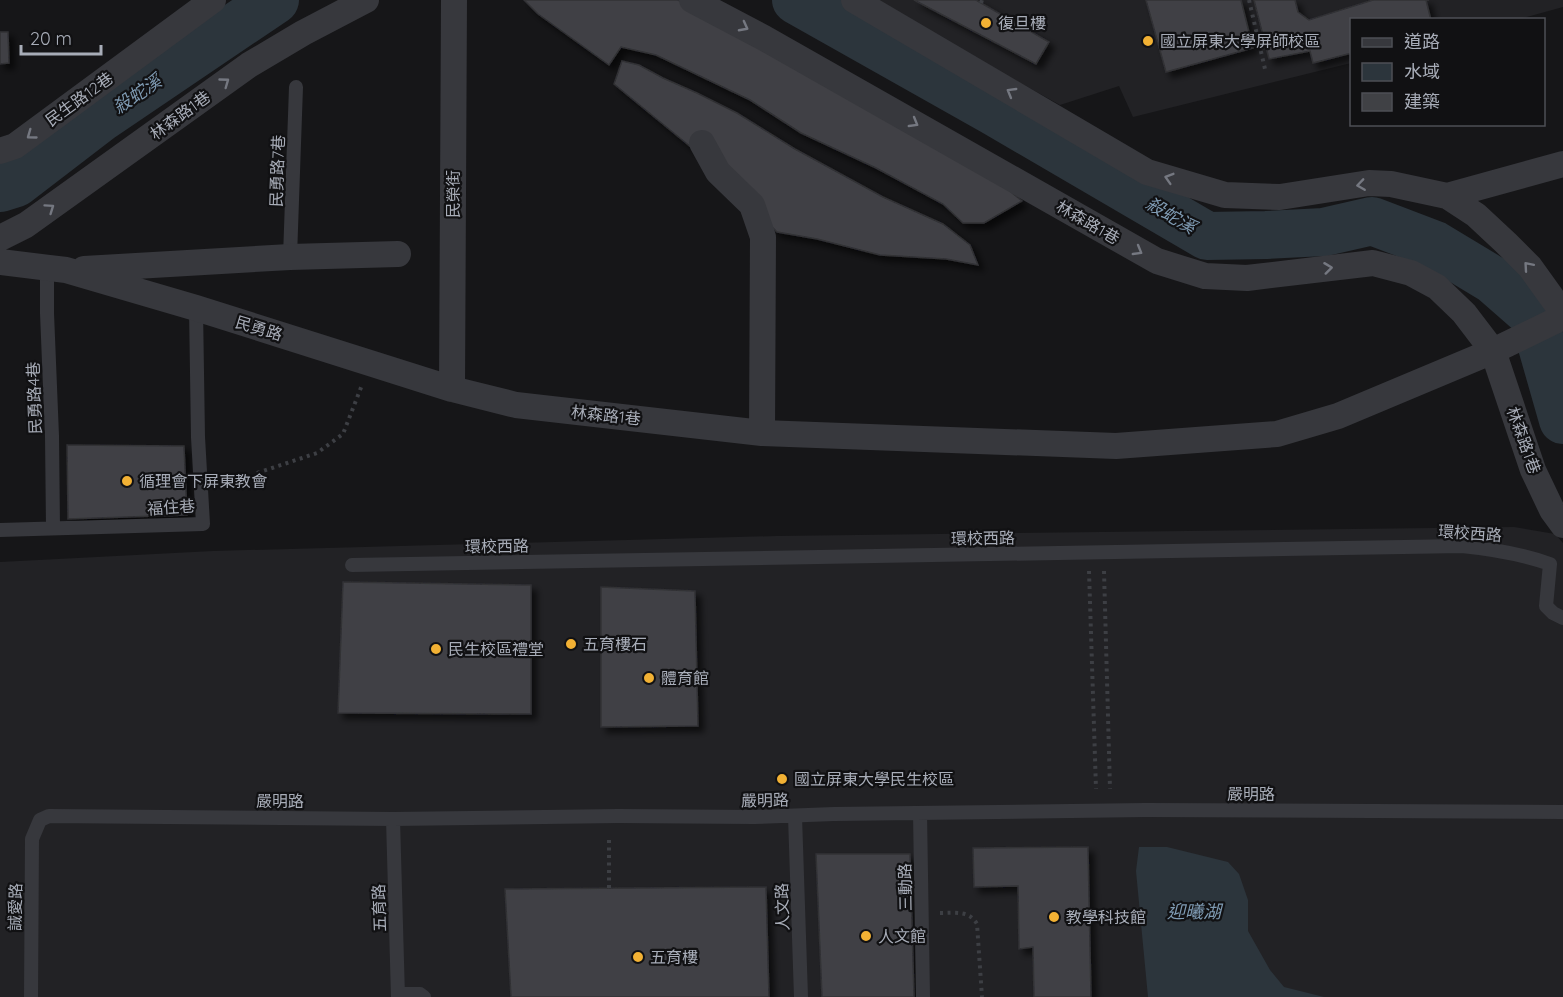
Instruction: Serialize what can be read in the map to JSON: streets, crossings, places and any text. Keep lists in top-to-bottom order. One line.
{"streets":{"street":["民生路12巷","林森路1巷","民榮街","民勇路"],"lane":["民勇路7巷","民勇路4巷","福住巷","環校西路","嚴明路","三動路","誠愛路","人文路","五育路"]},"crossings":[["林森路1巷","民榮街"],["林森路1巷","民勇路"],["民勇路7巷","民勇路"],["民榮街","民勇路"],["民勇路","民勇路4巷"],["民勇路","福住巷"],["民勇路4巷","福住巷"],["嚴明路","三動路"],["嚴明路","誠愛路"],["嚴明路","人文路"],["嚴明路","五育路"]],"one_way":["民生路12巷"],"water":["殺蛇溪","迎曦湖"],"places":["復旦樓","國立屏東大學屏師校區","循理會下屏東教會","五育樓石","民生校區禮堂","體育館","國立屏東大學民生校區","教學科技館","人文館","五育樓"],"legend":["道路","水域","建築"],"scale_bar":"20 m"}
